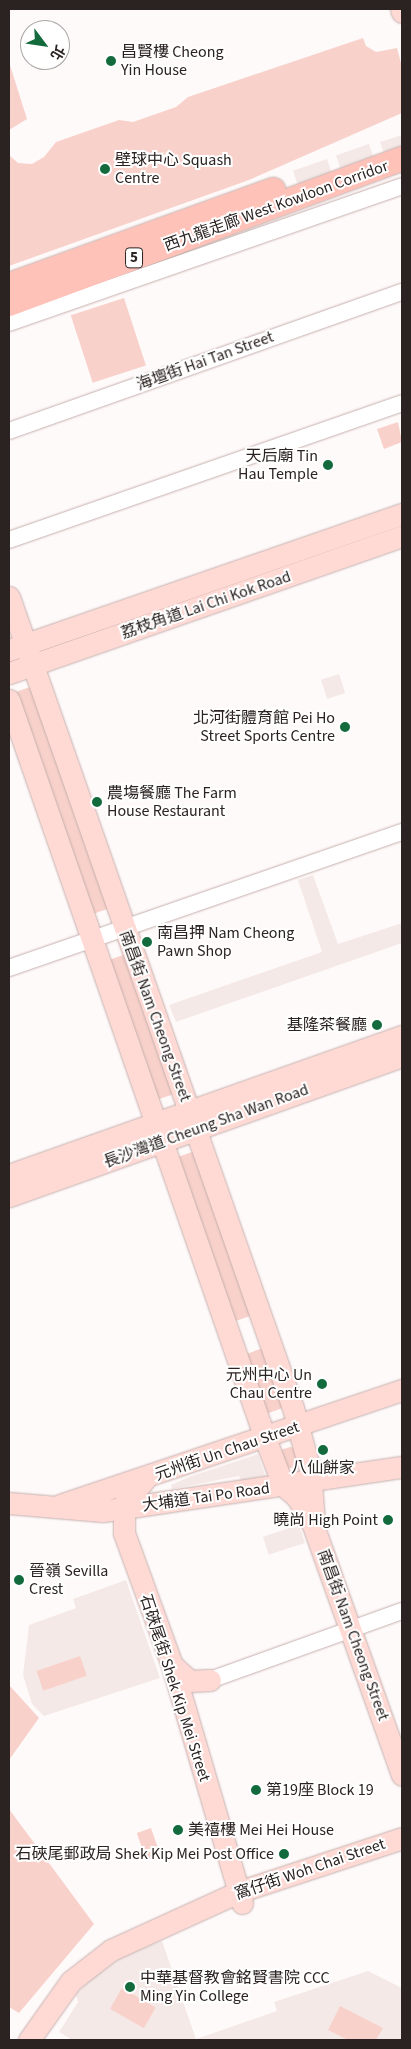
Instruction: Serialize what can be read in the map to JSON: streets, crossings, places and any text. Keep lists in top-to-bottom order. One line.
{"streets":{"highway":["西九龍走廊 West Kowloon Corridor","5"],"main road":["荔枝角道 Lai Chi Kok Road","南昌街 Nam Cheong Street","長沙灣道 Cheung Sha Wan Road","元州街 Un Chau Street","大埔道 Tai Po Road","石硤尾街 Shek Kip Mei Street","窩仔街 Woh Chai Street"],"street":["海壇街 Hai Tan Street"]},"crossings":[["荔枝角道 Lai Chi Kok Road","南昌街 Nam Cheong Street"],["南昌街 Nam Cheong Street","長沙灣道 Cheung Sha Wan Road"],["南昌街 Nam Cheong Street","元州街 Un Chau Street"],["南昌街 Nam Cheong Street","大埔道 Tai Po Road"],["元州街 Un Chau Street","大埔道 Tai Po Road"],["大埔道 Tai Po Road","石硤尾街 Shek Kip Mei Street"],["石硤尾街 Shek Kip Mei Street","窩仔街 Woh Chai Street"]],"places":["昌賢樓 Cheong Yin House","壁球中心 Squash Centre","天后廟 Tin Hau Temple","北河街體育館 Pei Ho Street Sports Centre","農塲餐廳 The Farm House Restaurant","南昌押 Nam Cheong Pawn Shop","基隆茶餐廳","元州中心 Un Chau Centre","八仙餅家","曉尚 High Point","晉嶺 Sevilla Crest","第19座 Block 19","美禧樓 Mei Hei House","石硤尾郵政局 Shek Kip Mei Post Office","中華基督教會銘賢書院 CCC Ming Yin College"],"north":"bottom right"}
